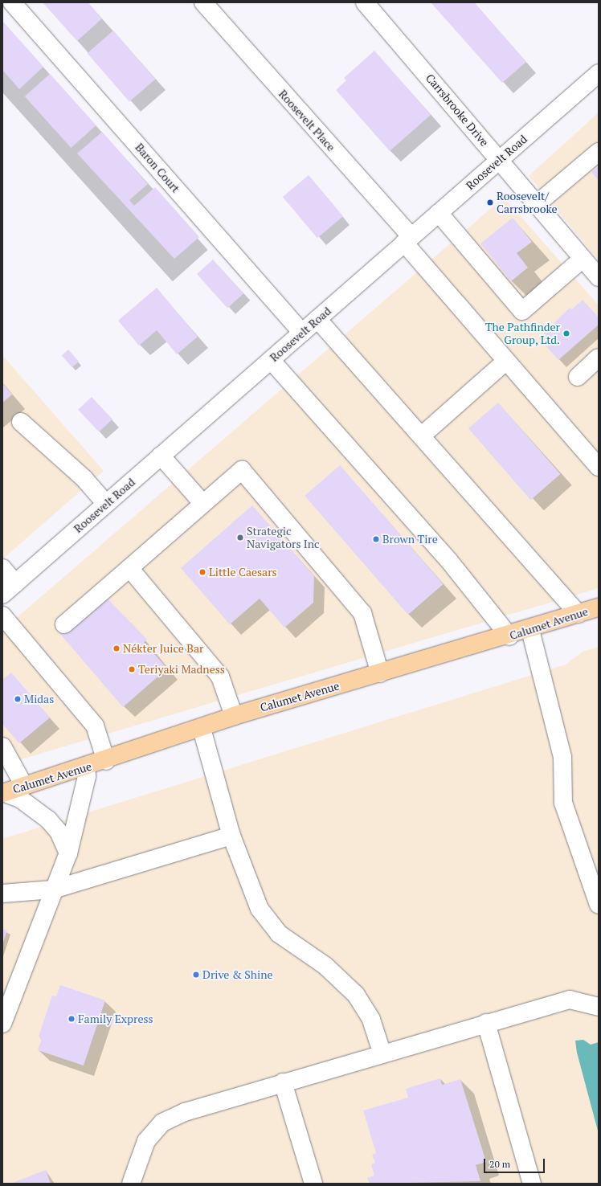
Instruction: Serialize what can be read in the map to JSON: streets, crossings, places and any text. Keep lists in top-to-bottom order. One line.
{"streets":{"main road":["Calumet Avenue"],"street":["Carrsbrooke Drive","Roosevelt Place","Roosevelt Road","Baron Court"]},"crossings":[["Carrsbrooke Drive","Roosevelt Road"],["Roosevelt Place","Roosevelt Road"],["Roosevelt Road","Baron Court"]],"places":["Roosevelt/ Carrsbrooke","The Pathfinder Group, Ltd.","Strategic Navigators Inc","Brown Tire","Little Caesars","Nékter Juice Bar","Teriyaki Madness","Midas","Drive & Shine","Family Express"],"scale_bar":"20 m"}
